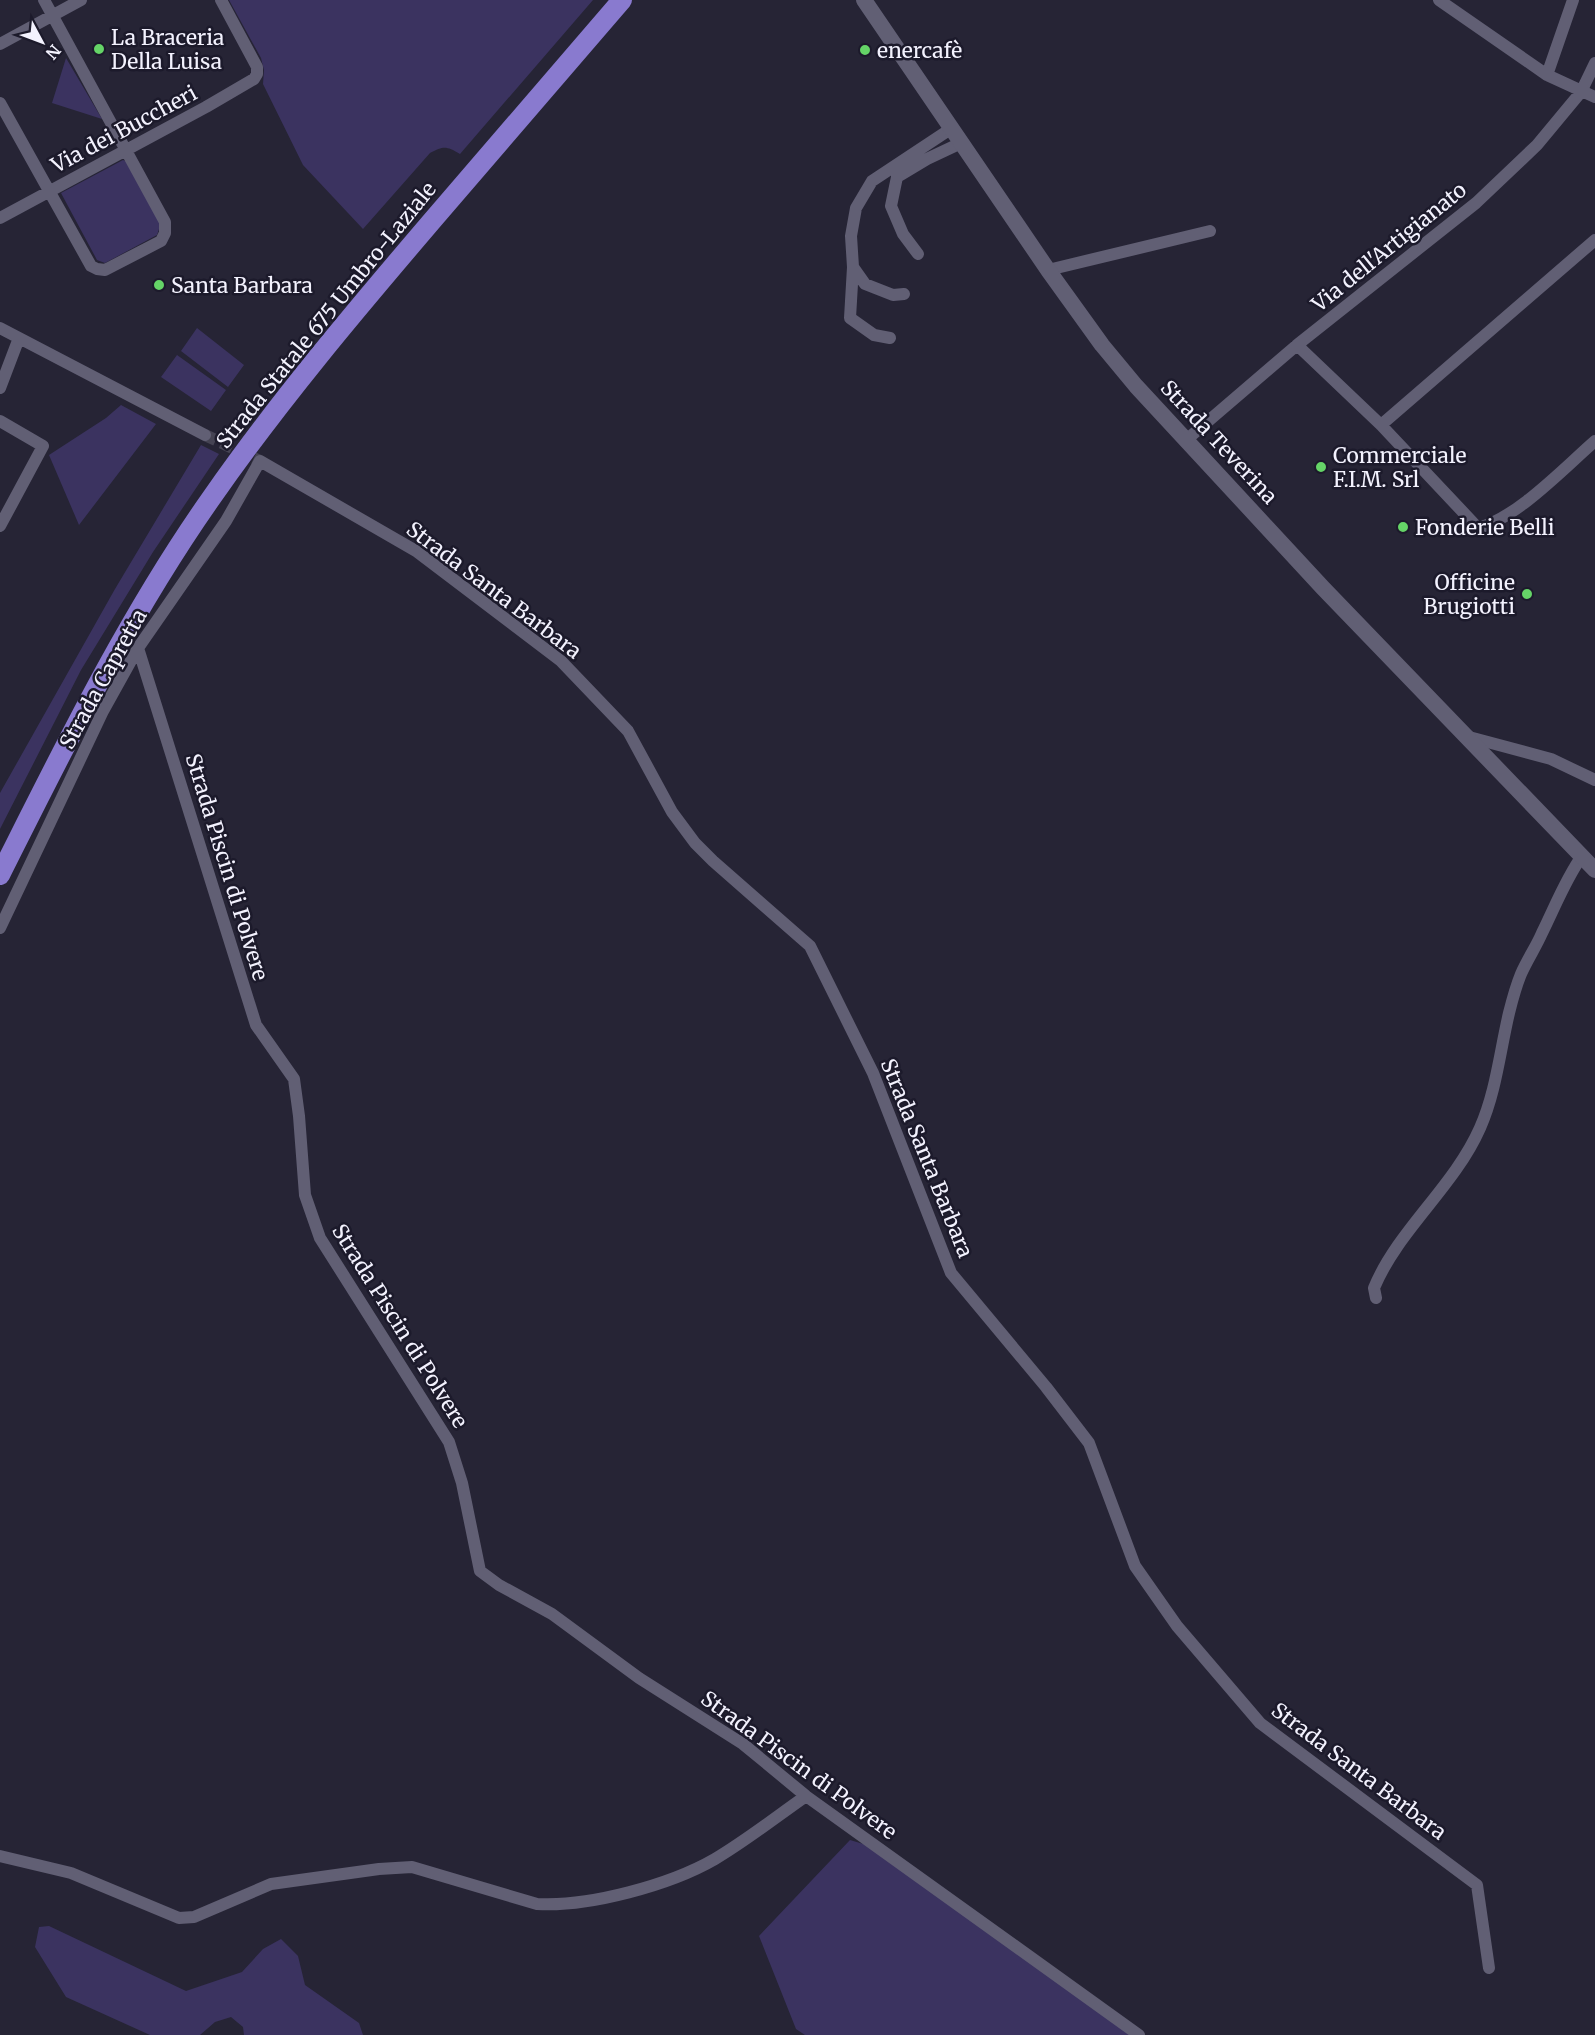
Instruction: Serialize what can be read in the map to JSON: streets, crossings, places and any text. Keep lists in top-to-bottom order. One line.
{"streets":{"highway":["Strada Statale 675 Umbro-Laziale"],"main road":["Strada Teverina"],"street":["Via dei Buccheri","Via dell'Artigianato","Strada Santa Barbara","Strada Capretta","Strada Piscin di Polvere"]},"crossings":[["Via dell'Artigianato","Strada Teverina"],["Strada Santa Barbara","Strada Capretta"],["Strada Capretta","Strada Piscin di Polvere"]],"places":["La Braceria Della Luisa","enercafè","Santa Barbara","Commerciale F.I.M. Srl","Fonderie Belli","Officine Brugiotti"],"north":"bottom right"}
